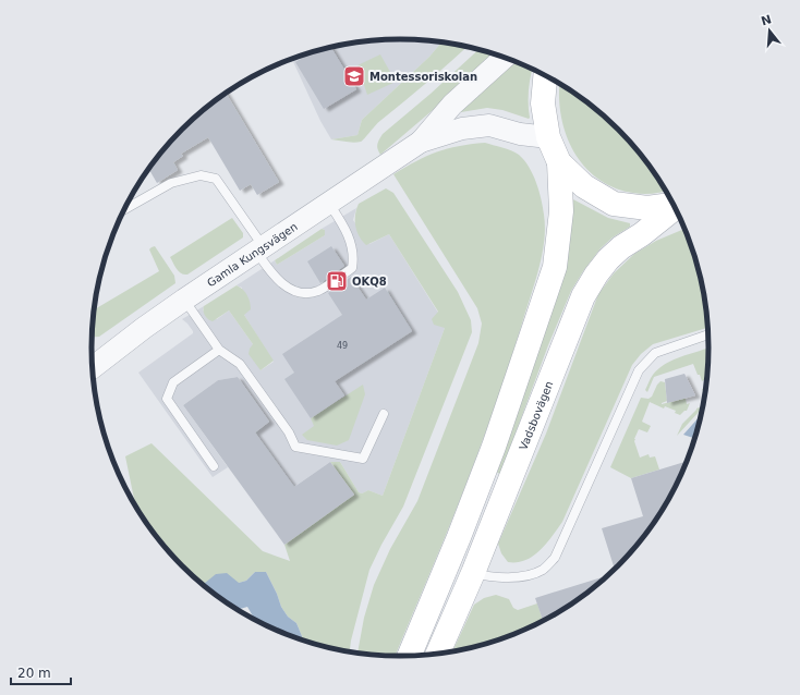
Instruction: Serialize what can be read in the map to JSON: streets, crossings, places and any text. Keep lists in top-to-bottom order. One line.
{"streets":{"main road":["Vadsbovägen"],"street":["Gamla Kungsvägen"]},"places":{"school or university":["Montessoriskolan"],"fuel station":["OKQ8"]},"house_numbers":["49"],"scale_bar":"20 m","north":"top"}
